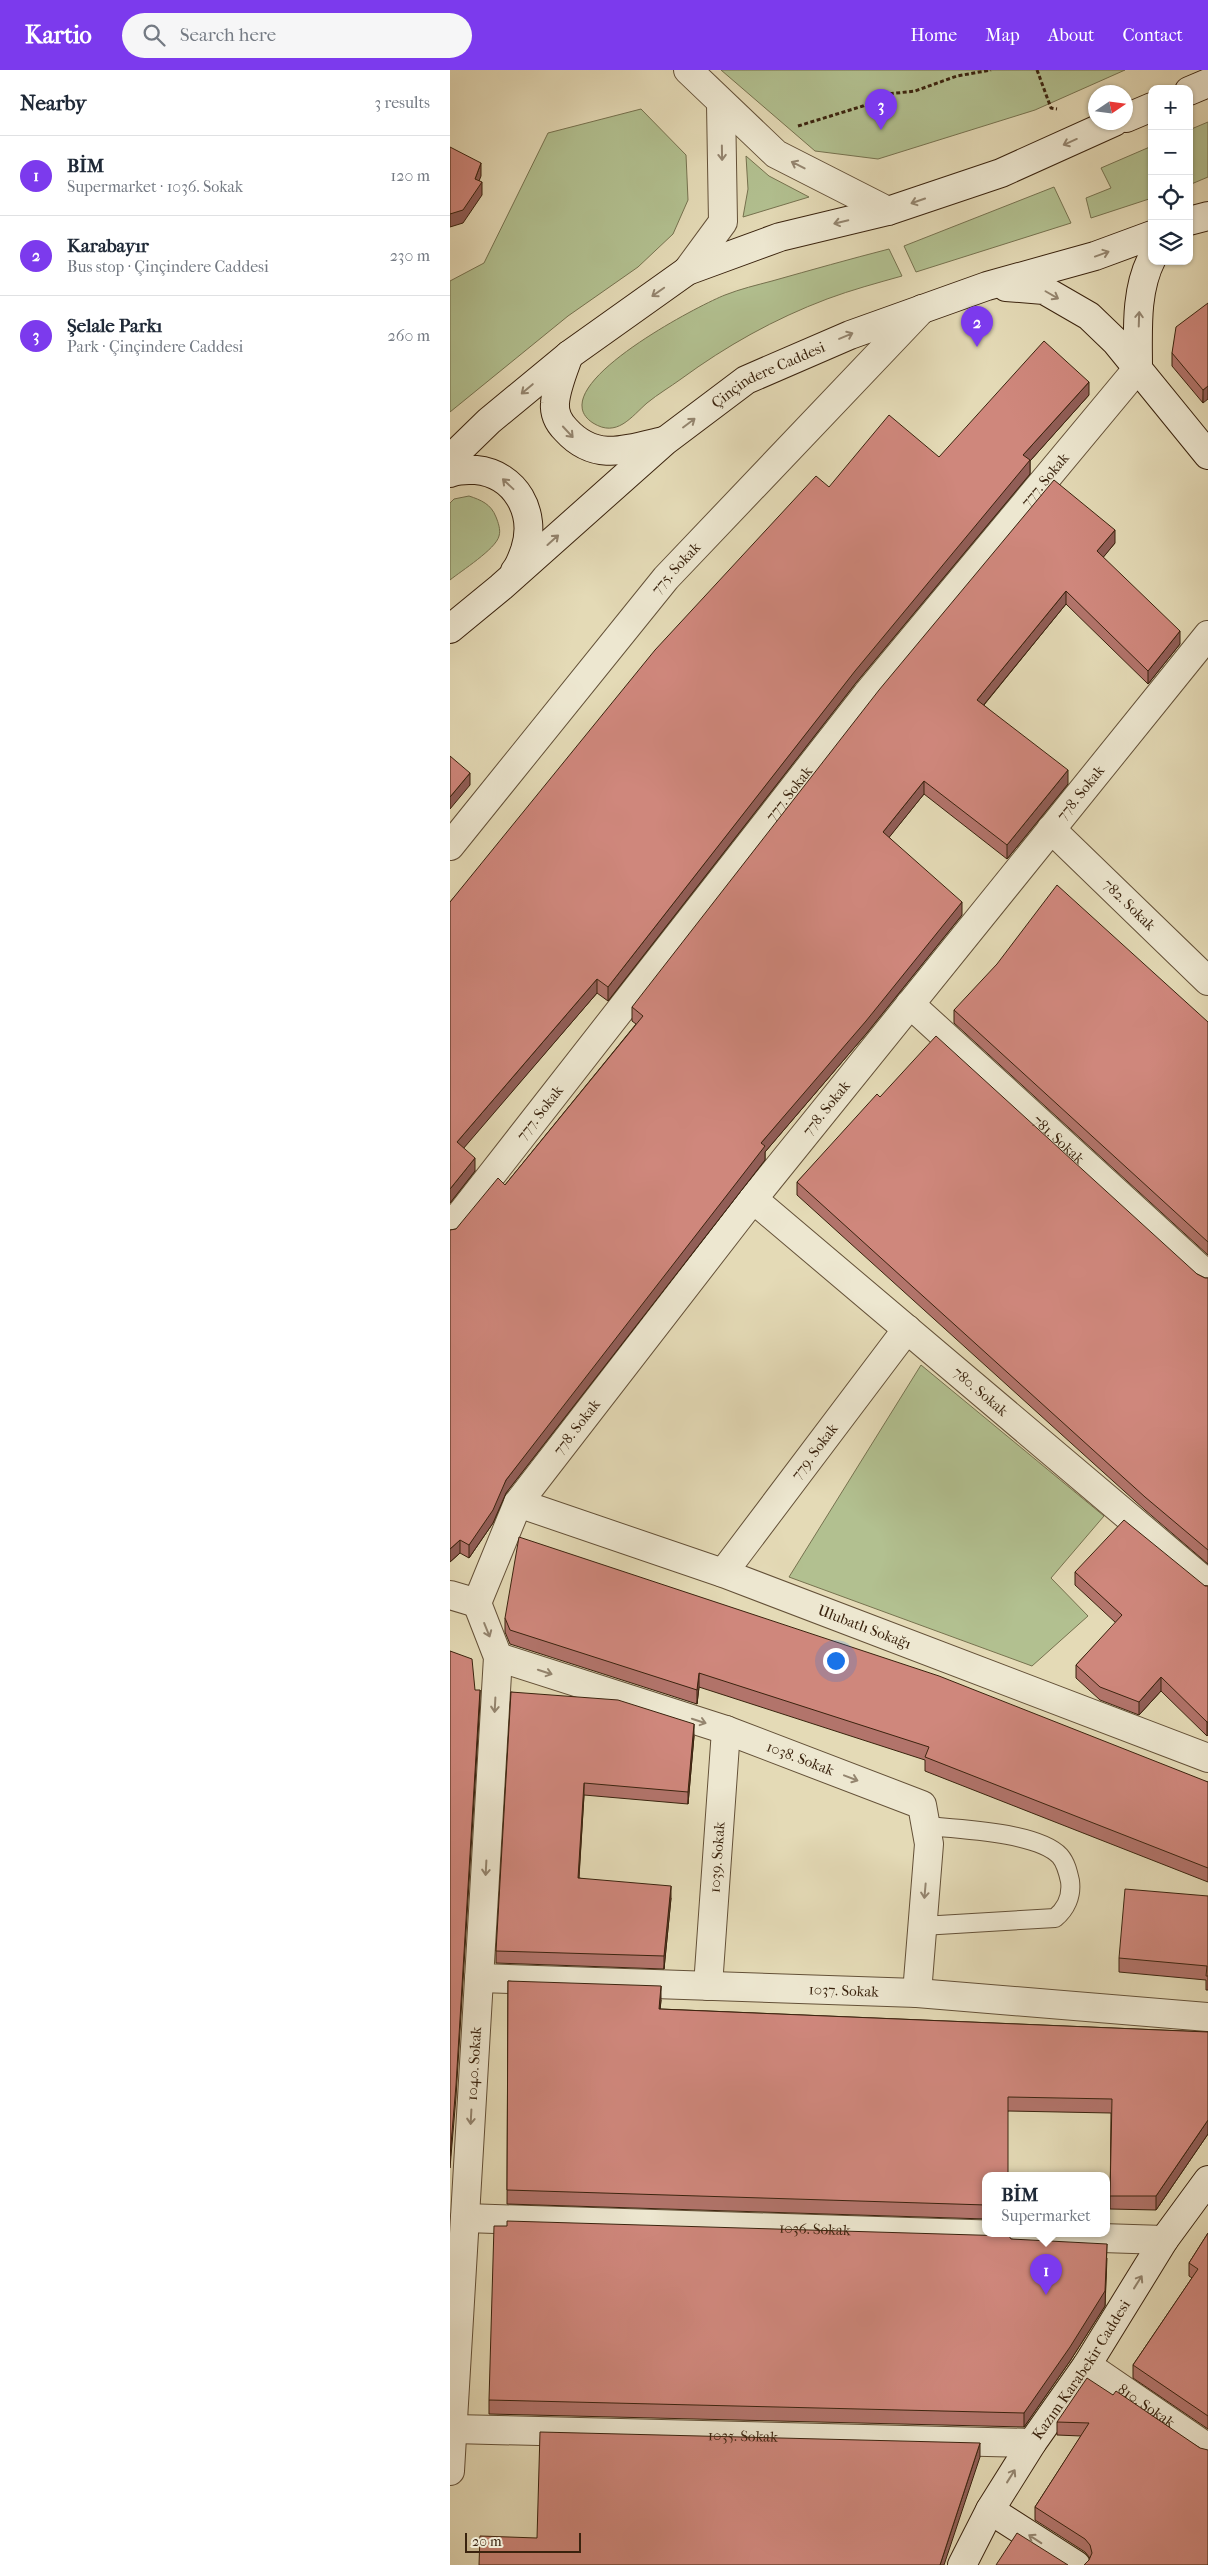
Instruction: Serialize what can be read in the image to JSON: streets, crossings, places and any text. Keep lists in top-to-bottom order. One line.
{"streets":{"street":["Çinçindere Caddesi","777. Sokak","775. Sokak","778. Sokak","782. Sokak","781. Sokak","780. Sokak","779. Sokak","Ulubatlı Sokağı","1038. Sokak","1039. Sokak","1037. Sokak","1040. Sokak","1036. Sokak","Kazım Karabekir Caddesi","810. Sokak","1035. Sokak"]},"crossings":[["Çinçindere Caddesi","775. Sokak"],["778. Sokak","782. Sokak"],["778. Sokak","781. Sokak"],["778. Sokak","780. Sokak"],["778. Sokak","Ulubatlı Sokağı"],["780. Sokak","779. Sokak"],["779. Sokak","Ulubatlı Sokağı"],["1038. Sokak","1039. Sokak"],["1038. Sokak","1037. Sokak"],["1038. Sokak","1040. Sokak"],["1039. Sokak","1037. Sokak"],["1037. Sokak","1040. Sokak"],["1040. Sokak","1036. Sokak"],["1040. Sokak","1035. Sokak"],["1036. Sokak","Kazım Karabekir Caddesi"],["Kazım Karabekir Caddesi","810. Sokak"],["Kazım Karabekir Caddesi","1035. Sokak"]],"one_way":["1038. Sokak","1040. Sokak","Kazım Karabekir Caddesi"],"scale_bar":"20 m","north":"right","page":{"header":"Kartio","search":"Search here","nav":["Home","Map","About","Contact"],"heading":["Nearby","3 results"],"map_buttons":["+","−"],"pins":["3","2","1"],"list":[{"mark":"1","name":"BİM","note":"Supermarket · 1036. Sokak","value":"120 m"},{"mark":"2","name":"Karabayır","note":"Bus stop · Çinçindere Caddesi","value":"230 m"},{"mark":"3","name":"Şelale Parkı","note":"Park · Çinçindere Caddesi","value":"260 m"}],"popup":["BİM","Supermarket"],"scale":"20 m"}}
